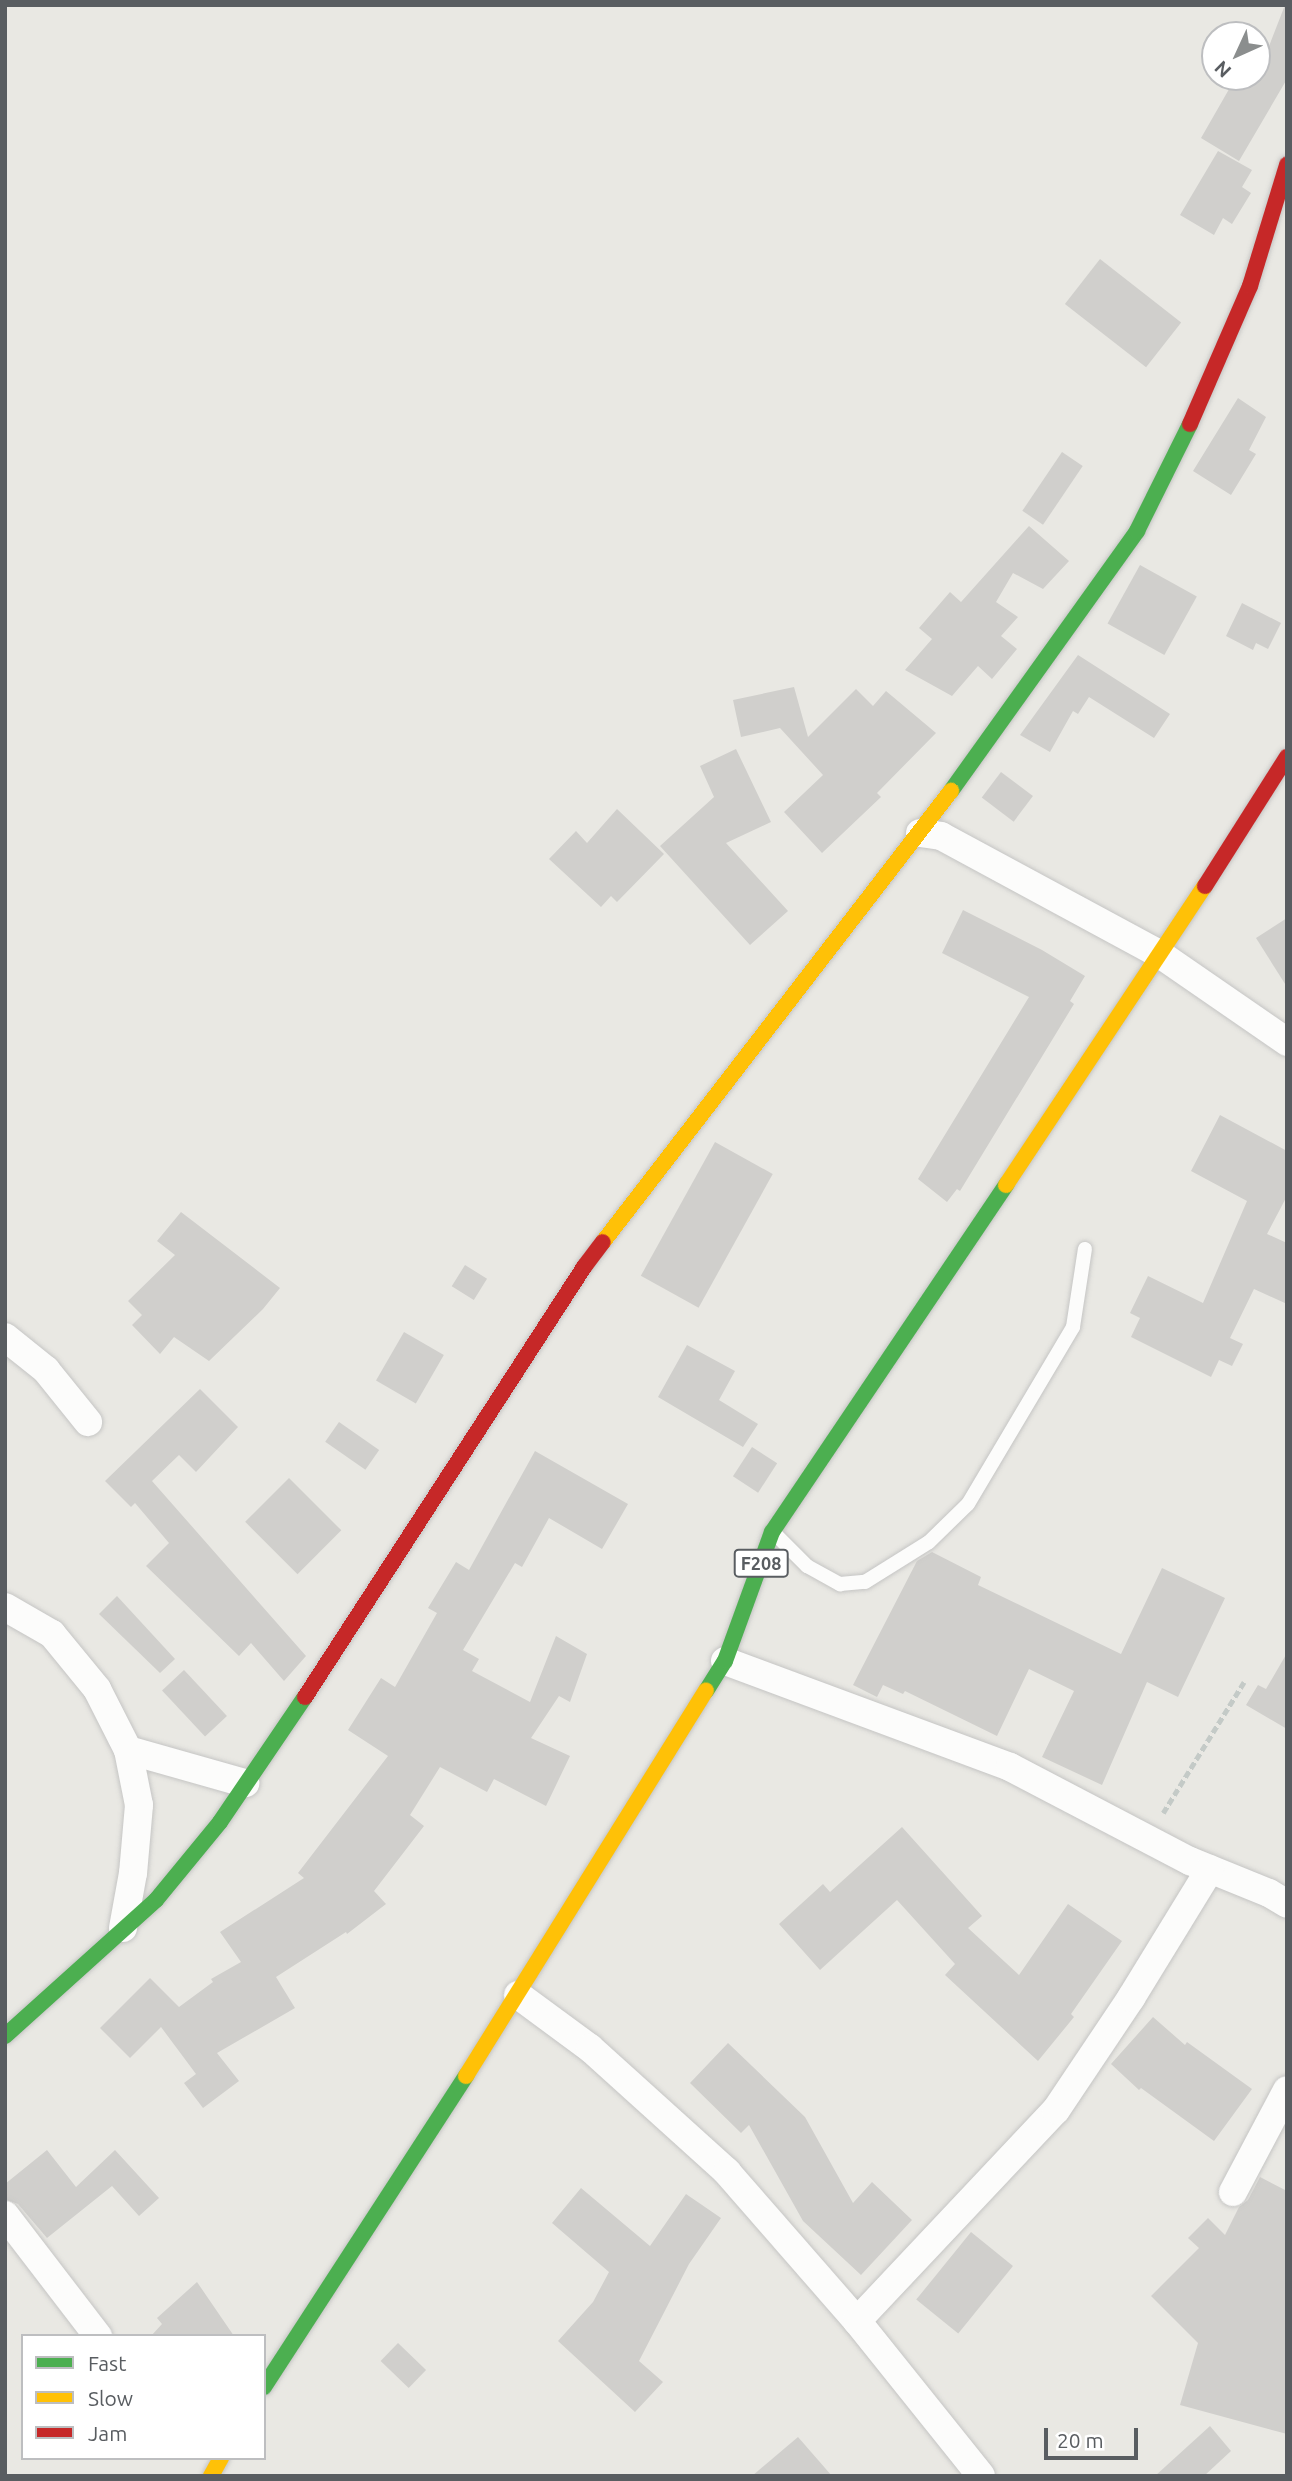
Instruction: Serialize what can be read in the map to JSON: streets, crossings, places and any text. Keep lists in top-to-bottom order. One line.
{"streets":{"street":["F208"]},"legend":["Fast","Slow","Jam"],"scale_bar":"20 m","north":"bottom left"}
